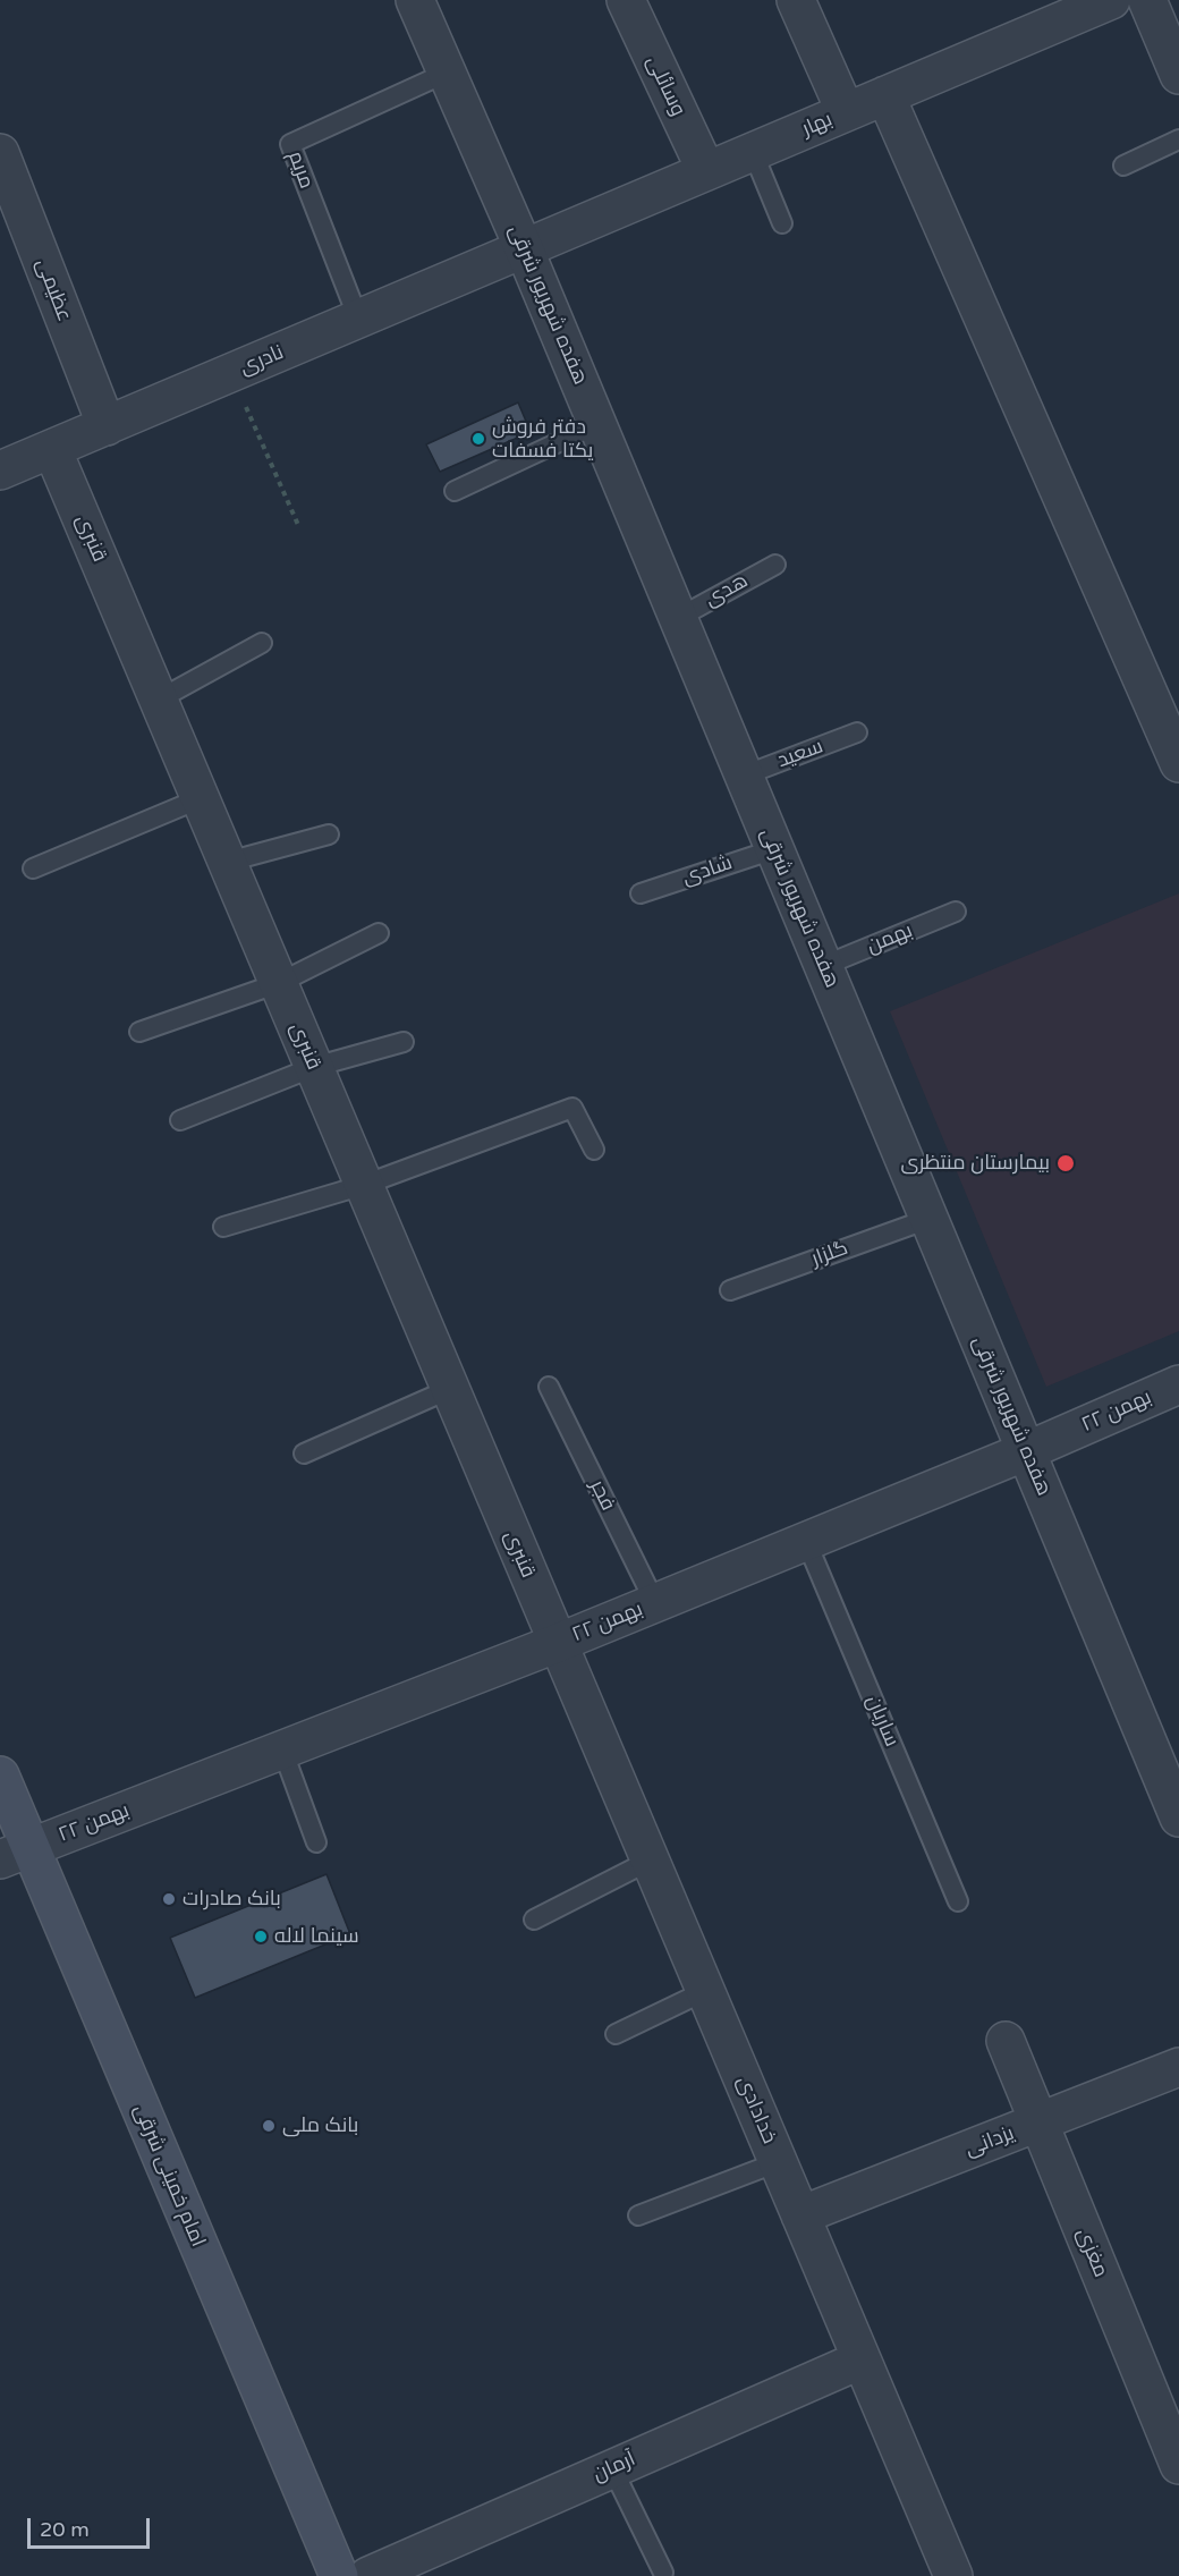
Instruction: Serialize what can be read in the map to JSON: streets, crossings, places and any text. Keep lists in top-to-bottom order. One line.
{"streets":{"main road":["امام خمینی شرقی"],"street":["وسائلی","بهار","عظیمی","هفده شهریور شرقی","نادری","قنبری","۲۲ بهمن","خدادادی","یزدانی","مغزی","آرمان"],"lane":["مریم","هدی","سعید","شادی","بهمن","گلزار","فجر","ساربان"]},"crossings":[["وسائلی","بهار"],["بهار","هفده شهریور شرقی"],["بهار","نادری"],["مریم","هفده شهریور شرقی"],["مریم","نادری"],["عظیمی","نادری"],["هفده شهریور شرقی","نادری"],["هفده شهریور شرقی","هدی"],["هفده شهریور شرقی","سعید"],["هفده شهریور شرقی","شادی"],["هفده شهریور شرقی","بهمن"],["هفده شهریور شرقی","گلزار"],["هفده شهریور شرقی","۲۲ بهمن"],["نادری","قنبری"],["قنبری","۲۲ بهمن"],["قنبری","خدادادی"],["۲۲ بهمن","فجر"],["۲۲ بهمن","ساربان"],["۲۲ بهمن","خدادادی"],["۲۲ بهمن","امام خمینی شرقی"],["خدادادی","یزدانی"],["خدادادی","آرمان"],["یزدانی","مغزی"]],"places":["دفتر فروش یکتا فسفات","بیمارستان منتظری","بانک صادرات","سینما لاله","بانک ملی"],"scale_bar":"20 m"}
